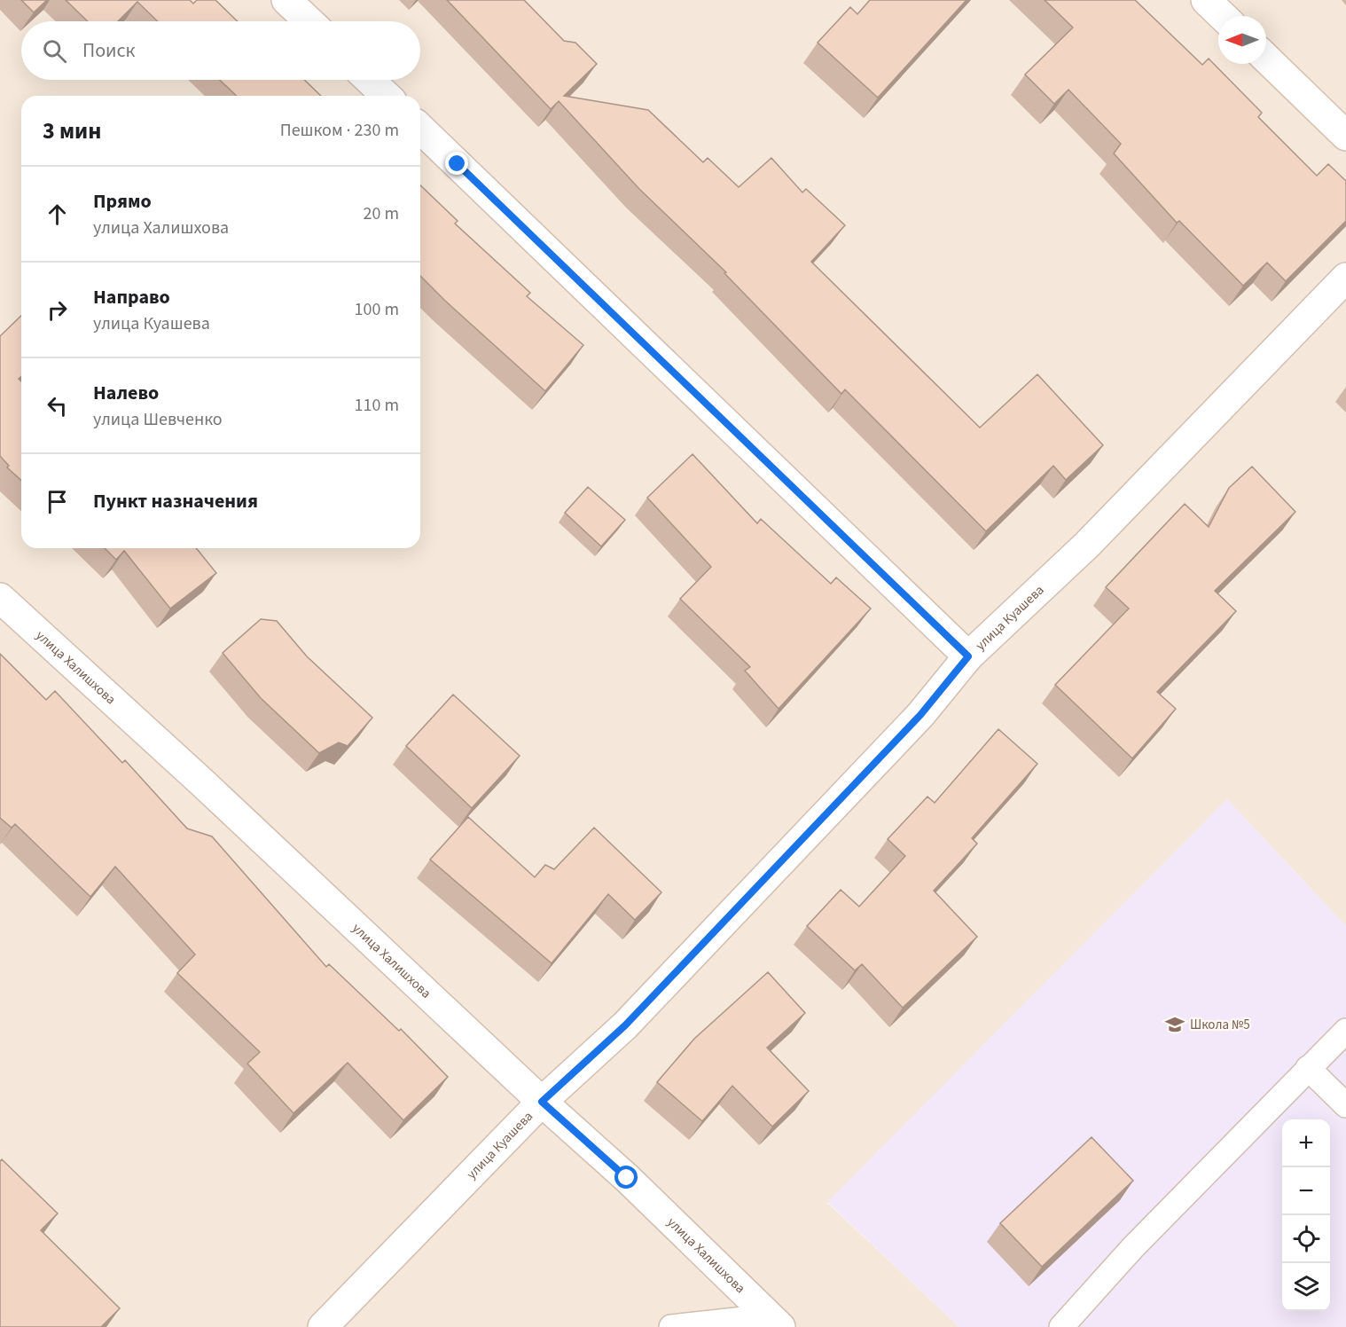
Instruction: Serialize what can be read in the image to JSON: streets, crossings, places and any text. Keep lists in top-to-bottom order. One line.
{"streets":{"street":["улица Куашева","улица Халишхова"]},"crossings":[["улица Куашева","улица Халишхова"]],"places":{"school or university":["Школа №5"]},"north":"left","page":{"search":"Поиск","heading":["3 мин","Пешком · 230 m"],"list":[["Прямо","улица Халишхова","20 m"],["Направо","улица Куашева","100 m"],["Налево","улица Шевченко","110 m"],"Пункт назначения"],"map_buttons":["+","−"]}}
